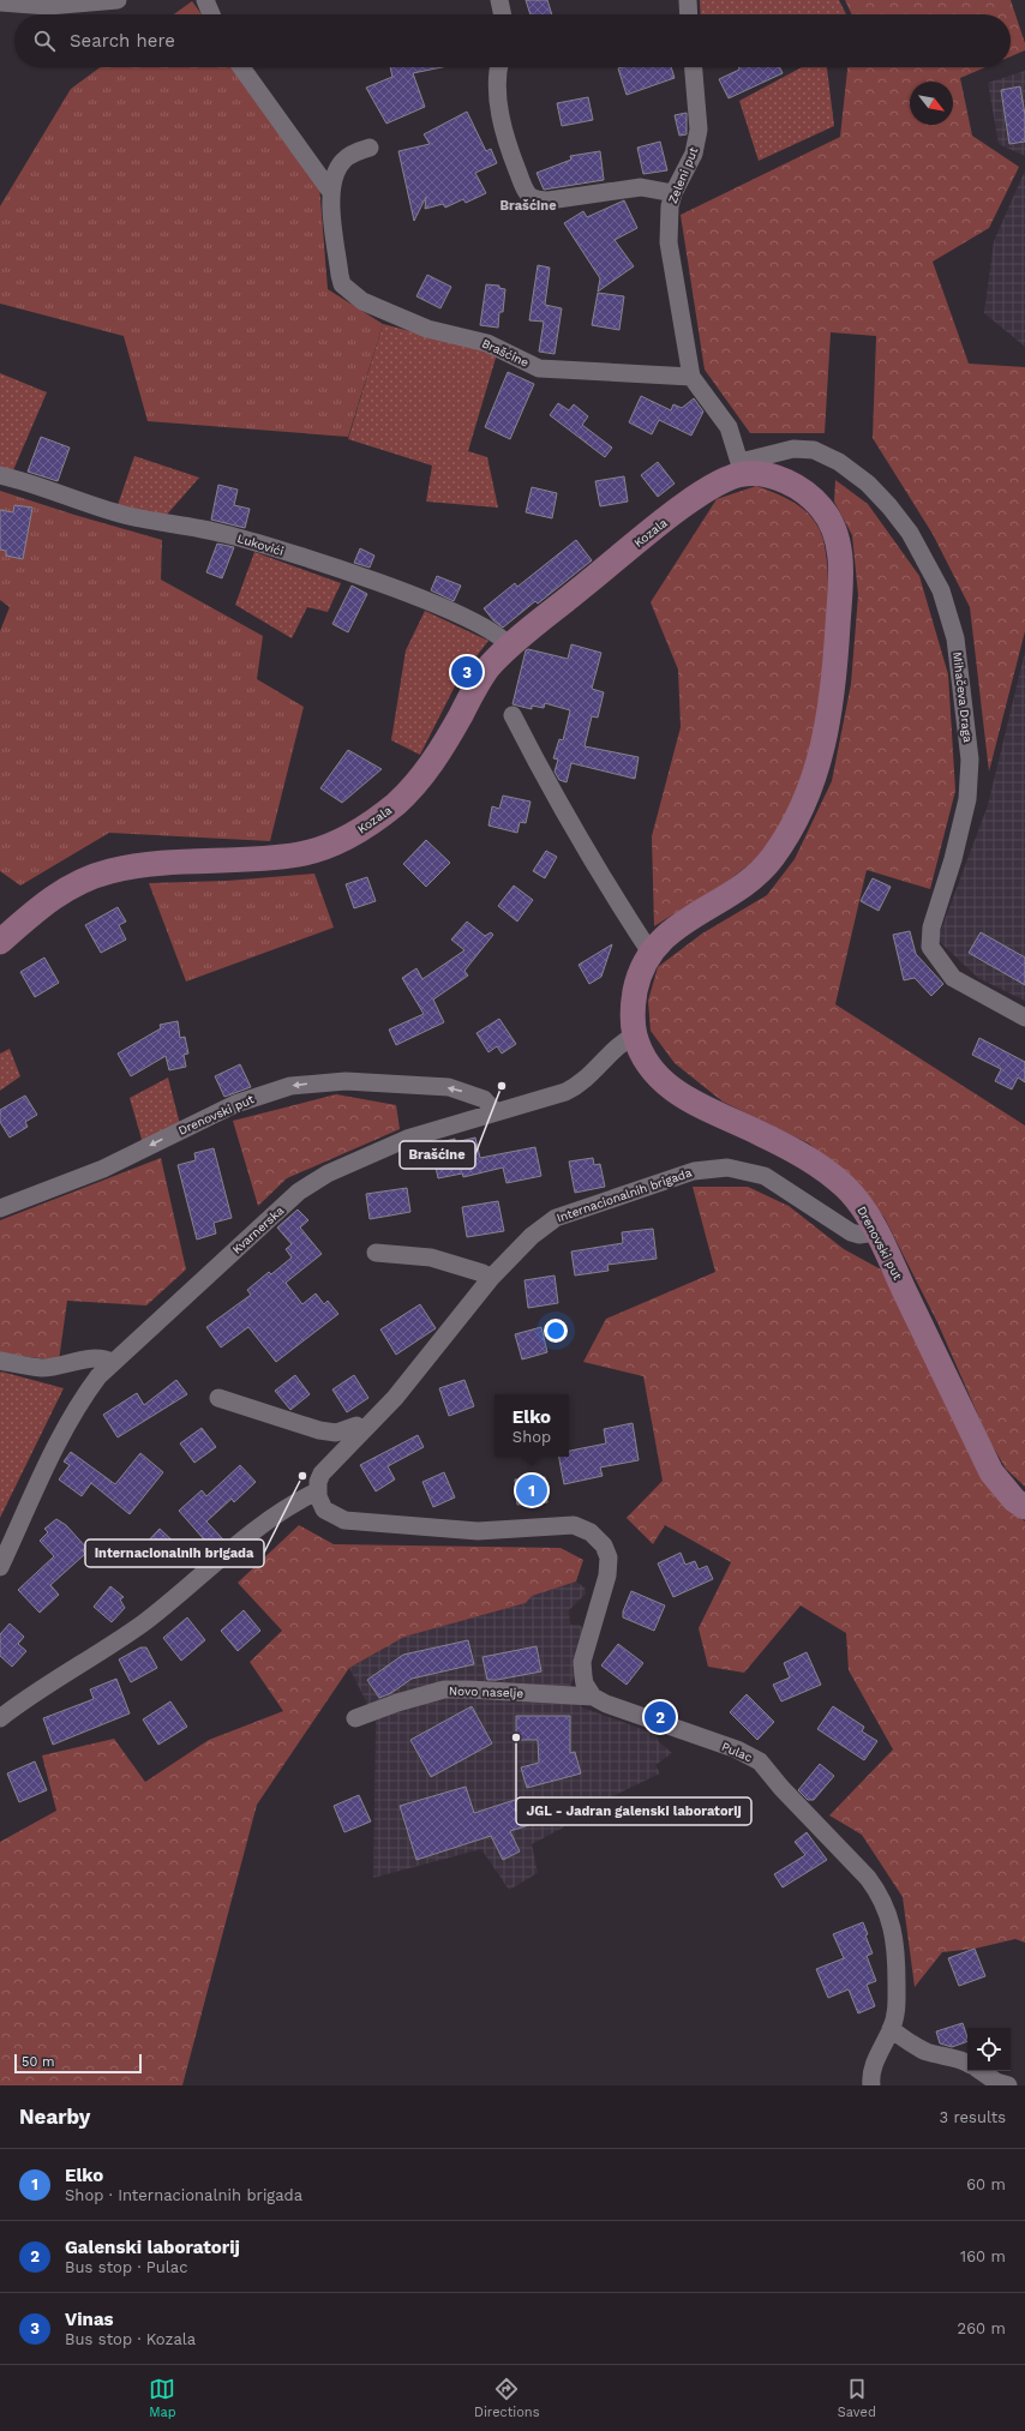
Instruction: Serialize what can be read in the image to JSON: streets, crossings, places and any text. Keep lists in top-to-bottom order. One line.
{"streets":{"main road":["Kozala","Drenovski put"],"street":["Zeleni put","Brašćine","Lukovići","Mihačeva Draga","Internacionalnih brigada","Kvarnerska","Novo naselje","Pulac"]},"crossings":[["Zeleni put","Brašćine"],["Kozala","Lukovići"],["Kozala","Mihačeva Draga"],["Kozala","Drenovski put"],["Kozala","Kvarnerska"],["Drenovski put","Internacionalnih brigada"],["Drenovski put","Kvarnerska"],["Novo naselje","Pulac"]],"one_way":["Drenovski put"],"districts":["Brašćine"],"places":["Brašćine","Internacionalnih brigada","JGL - Jadran galenski laboratorij"],"scale_bar":"50 m","north":"bottom right","page":{"search":"Search here","pins":["3","1","2"],"popup":["Elko","Shop"],"scale":"50 m","heading":["Nearby","3 results"],"list":[{"mark":"1","name":"Elko","note":"Shop · Internacionalnih brigada","value":"60 m"},{"mark":"2","name":"Galenski laboratorij","note":"Bus stop · Pulac","value":"160 m"},{"mark":"3","name":"Vinas","note":"Bus stop · Kozala","value":"260 m"}],"nav":["Map","Directions","Saved"]}}
